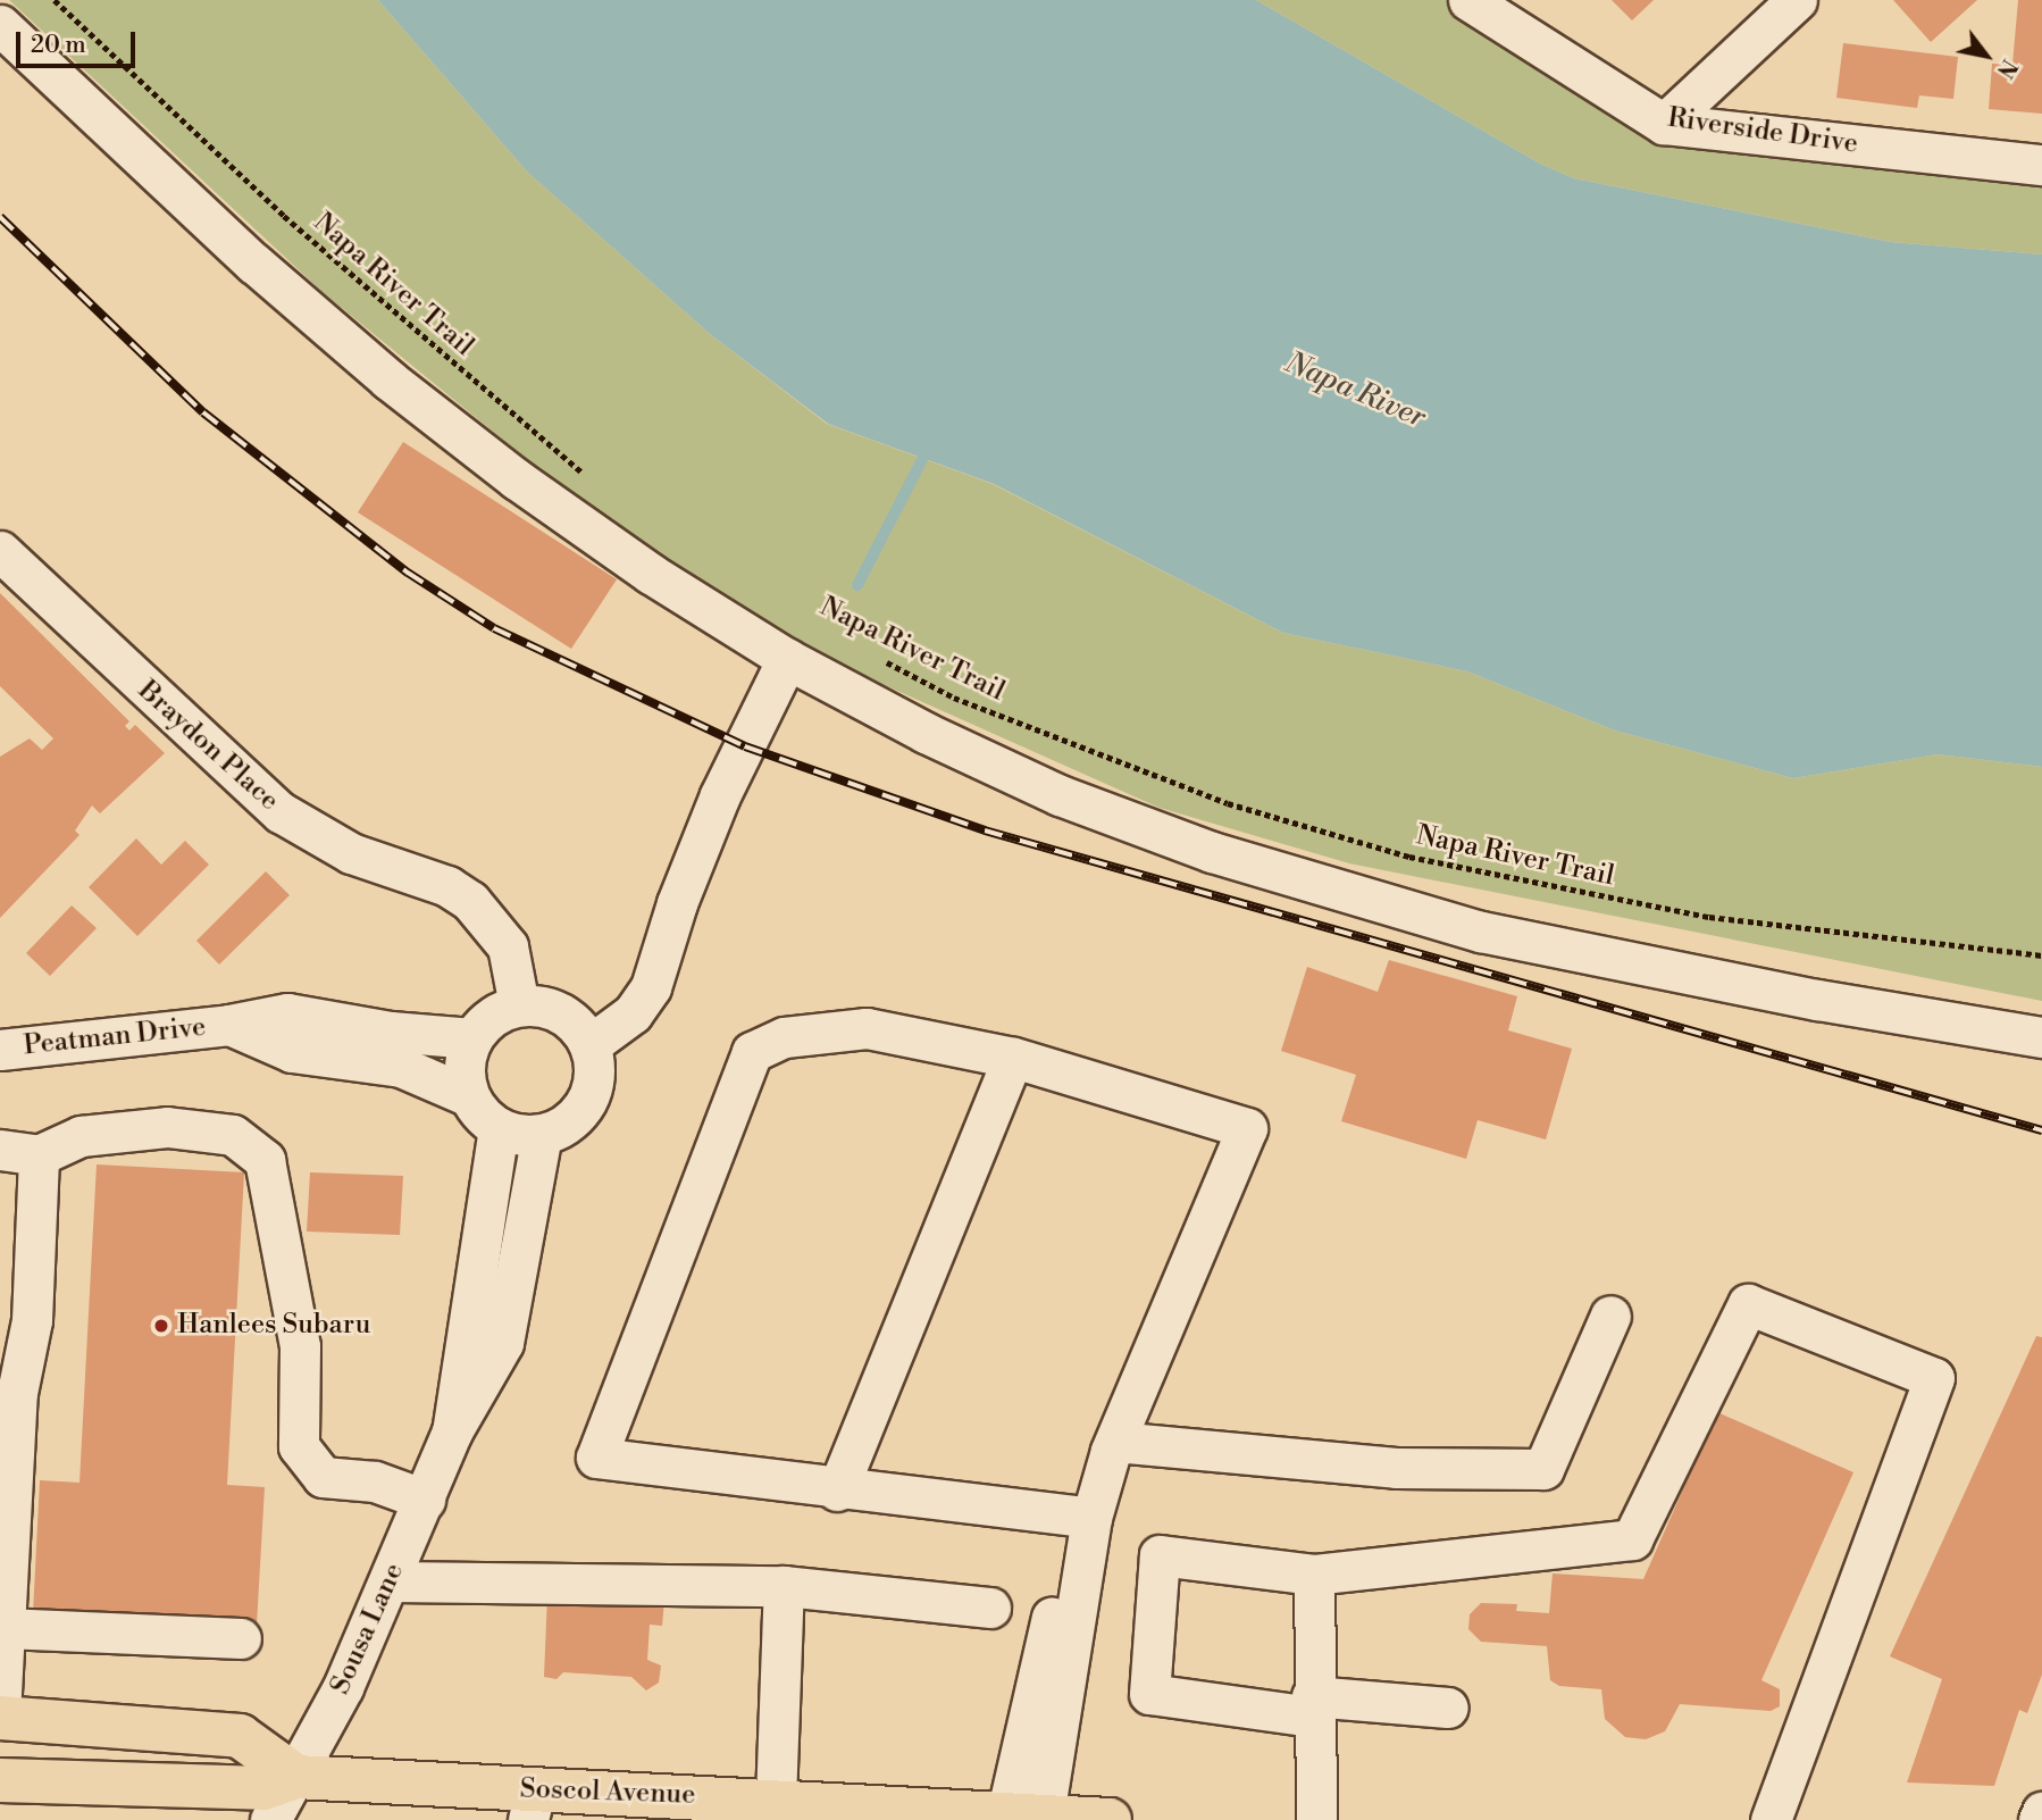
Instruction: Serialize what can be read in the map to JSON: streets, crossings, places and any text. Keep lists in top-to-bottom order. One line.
{"streets":{"main road":["Soscol Avenue"],"street":["Riverside Drive","Braydon Place","Peatman Drive","Sousa Lane"],"path":["Napa River Trail"]},"crossings":[["Braydon Place","Peatman Drive"],["Braydon Place","Sousa Lane"],["Peatman Drive","Sousa Lane"],["Sousa Lane","Soscol Avenue"]],"water":["Napa River"],"places":["Hanlees Subaru"],"scale_bar":"20 m","north":"bottom right"}
